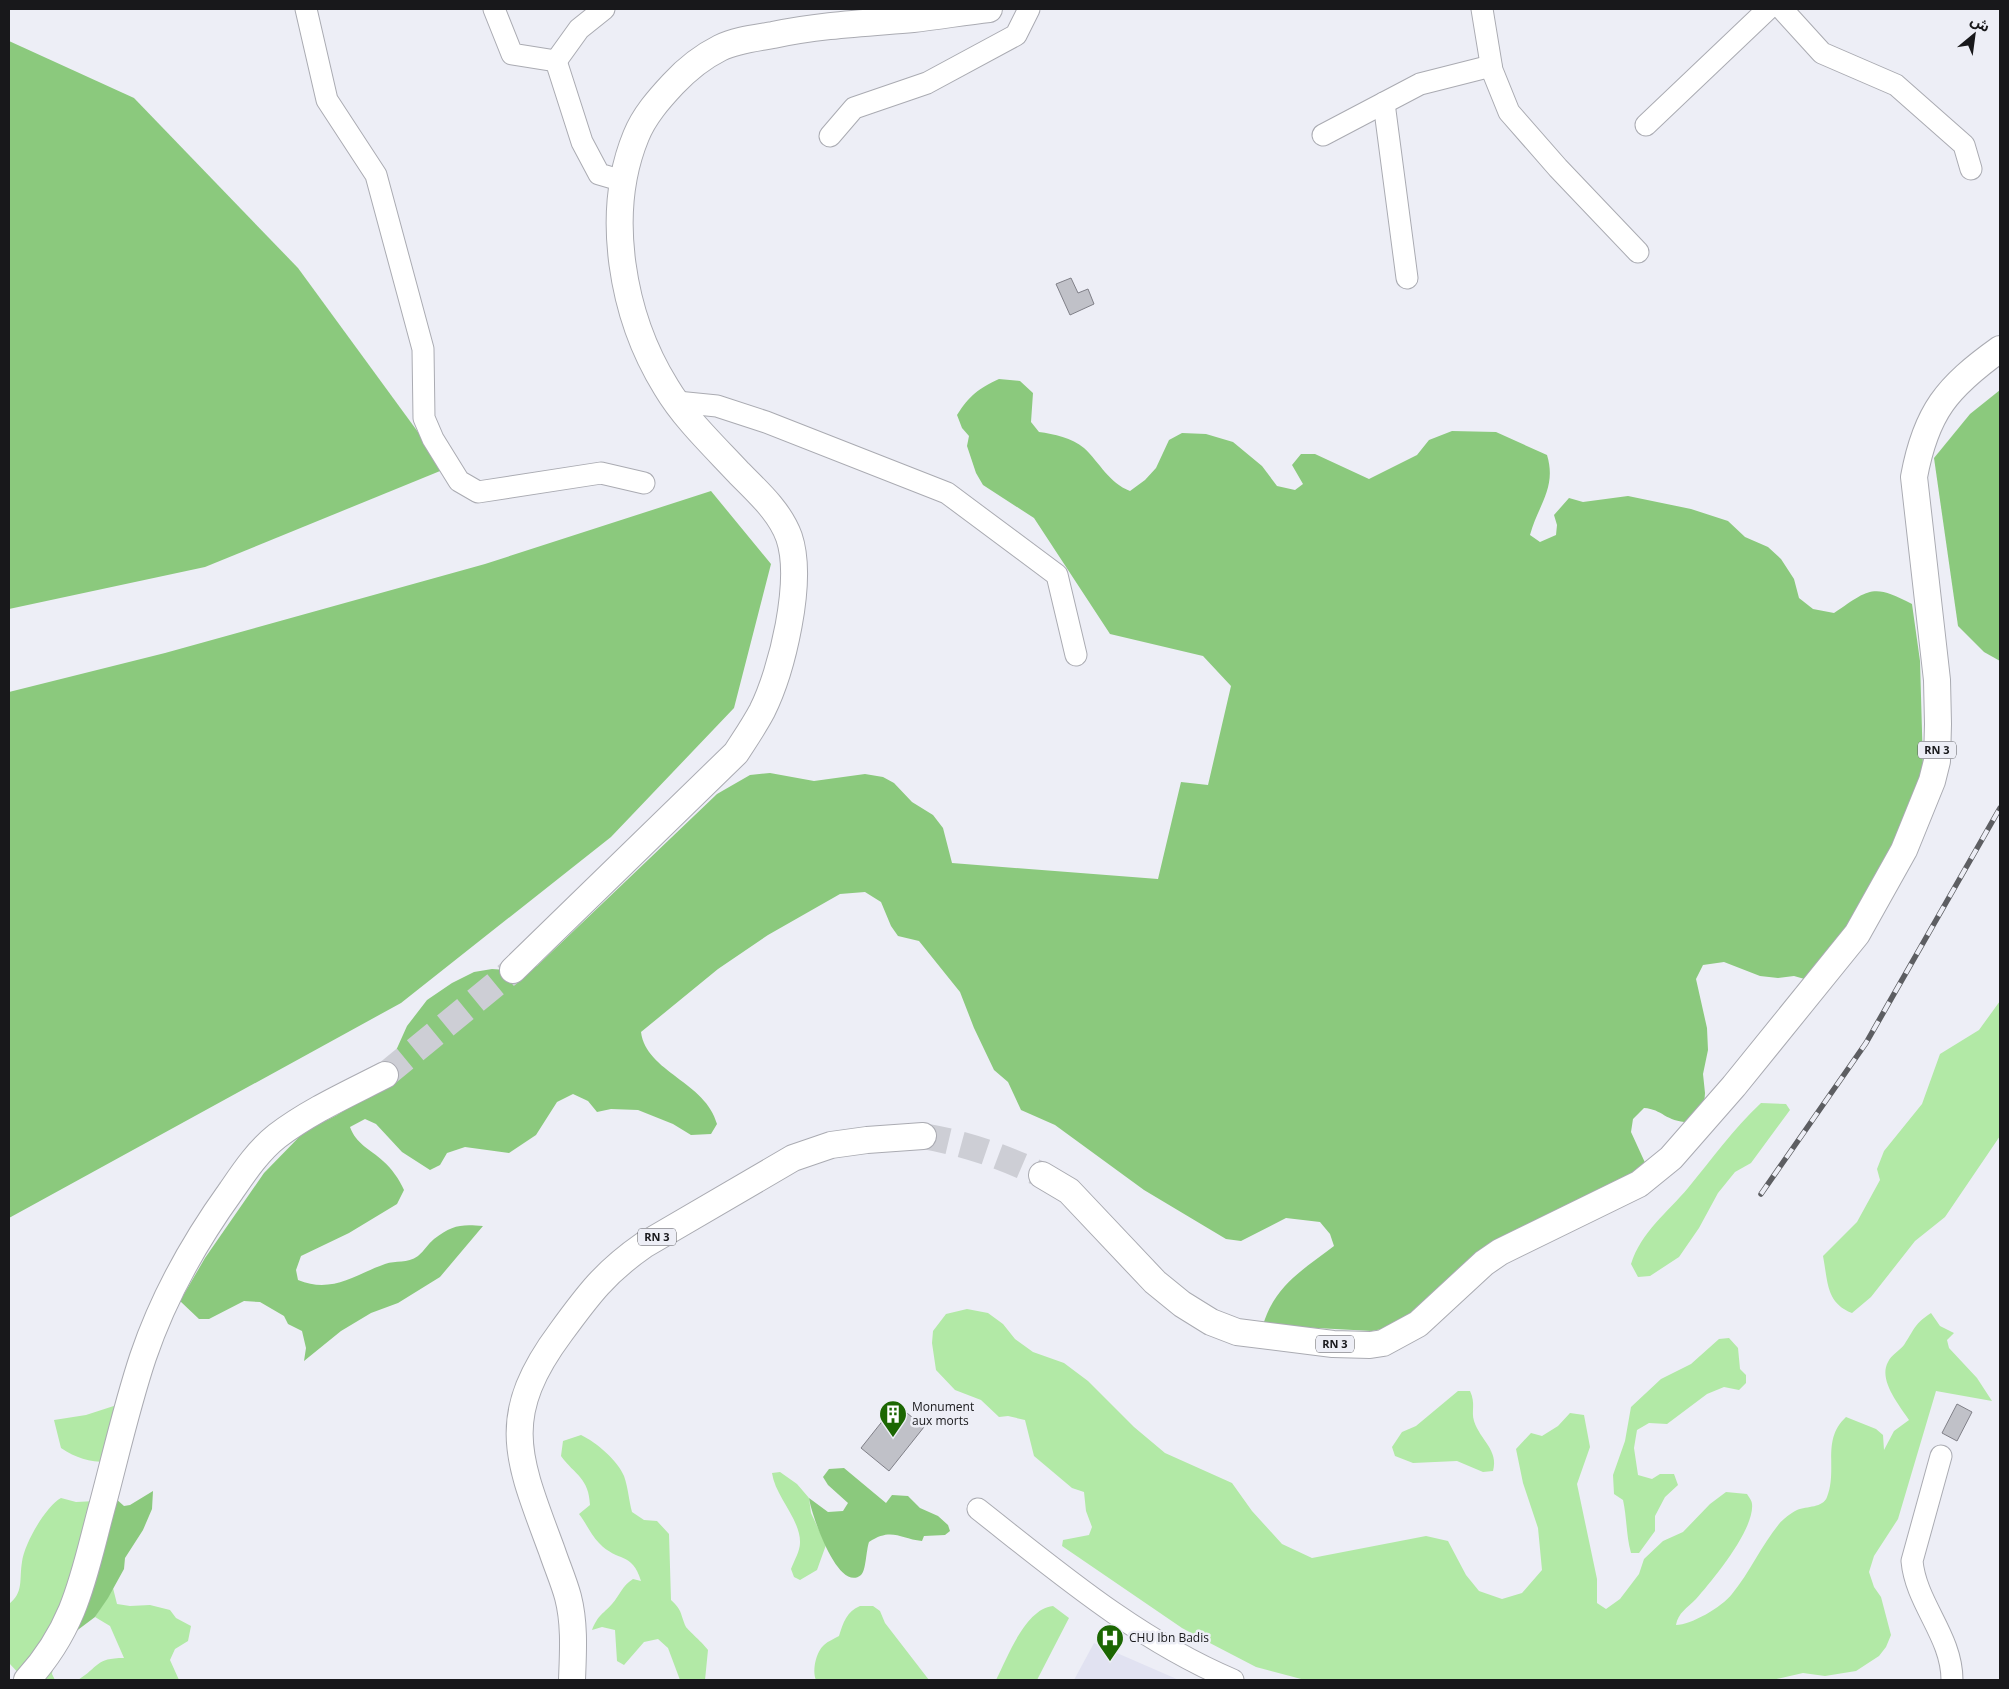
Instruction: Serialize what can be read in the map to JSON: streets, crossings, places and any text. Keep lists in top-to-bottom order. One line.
{"streets":{"main road":["RN 3"]},"places":{"building":["Monument aux morts"],"hospital":["CHU Ibn Badis"]},"north":"top right"}
